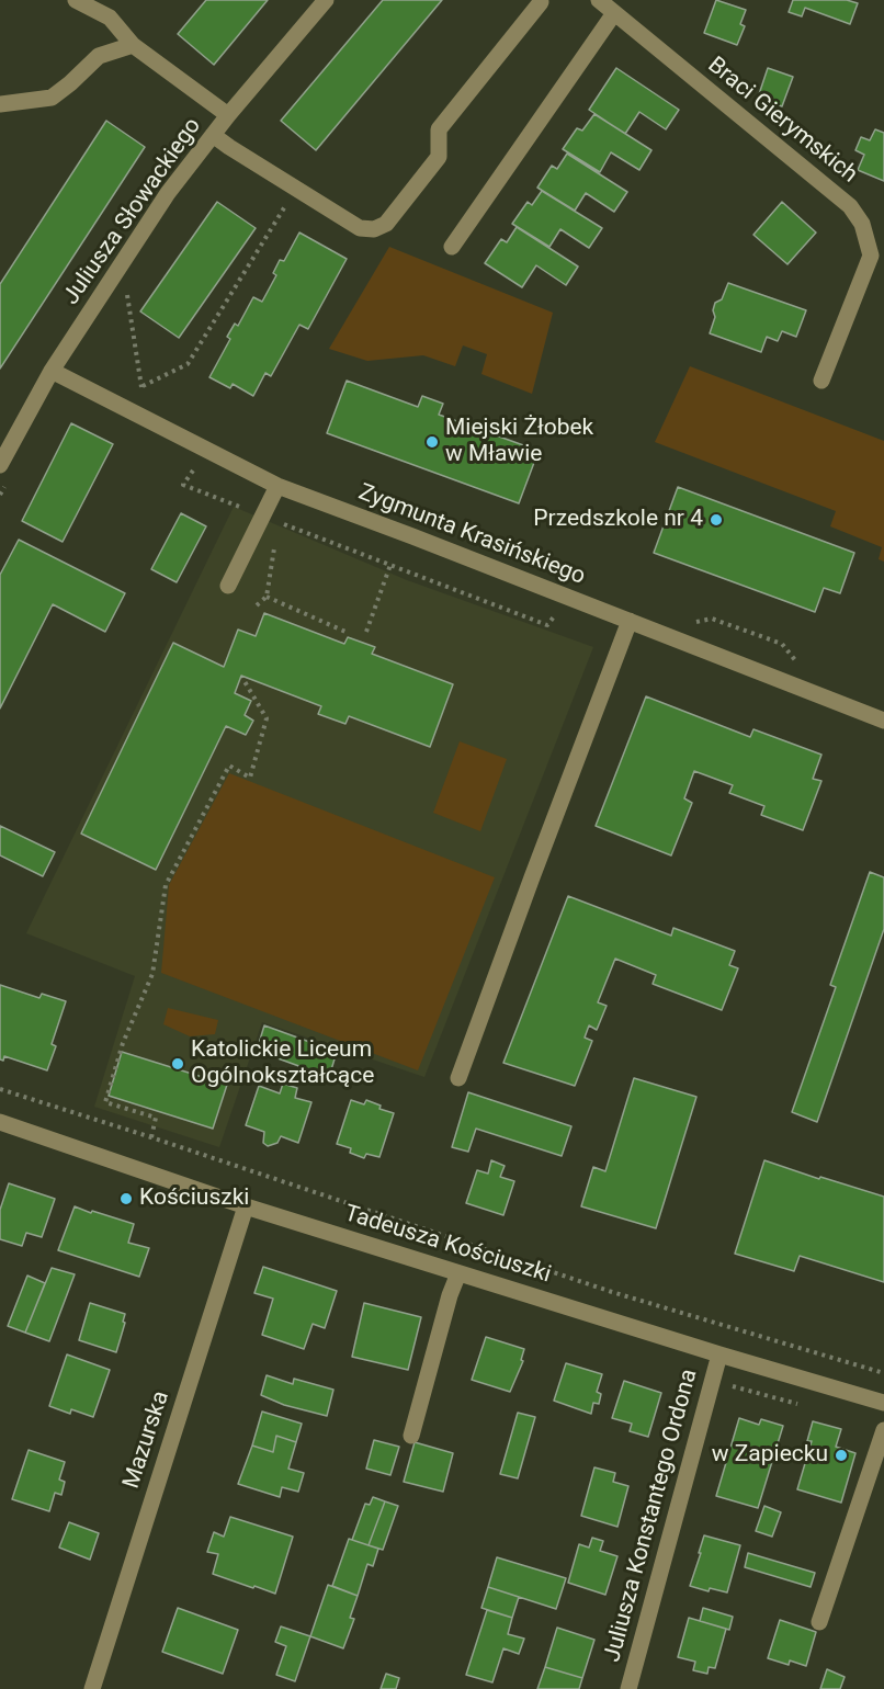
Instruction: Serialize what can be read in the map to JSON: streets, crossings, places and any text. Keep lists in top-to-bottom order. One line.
{"streets":{"street":["Braci Gierymskich","Juliusza Słowackiego","Zygmunta Krasińskiego","Tadeusza Kościuszki","Mazurska","Juliusza Konstantego Ordona"]},"crossings":[["Juliusza Słowackiego","Zygmunta Krasińskiego"],["Tadeusza Kościuszki","Mazurska"],["Tadeusza Kościuszki","Juliusza Konstantego Ordona"]],"places":["Miejski Żłobek w Mławie","Przedszkole nr 4","Katolickie Liceum Ogólnokształcące","Kościuszki","w Zapiecku"]}
